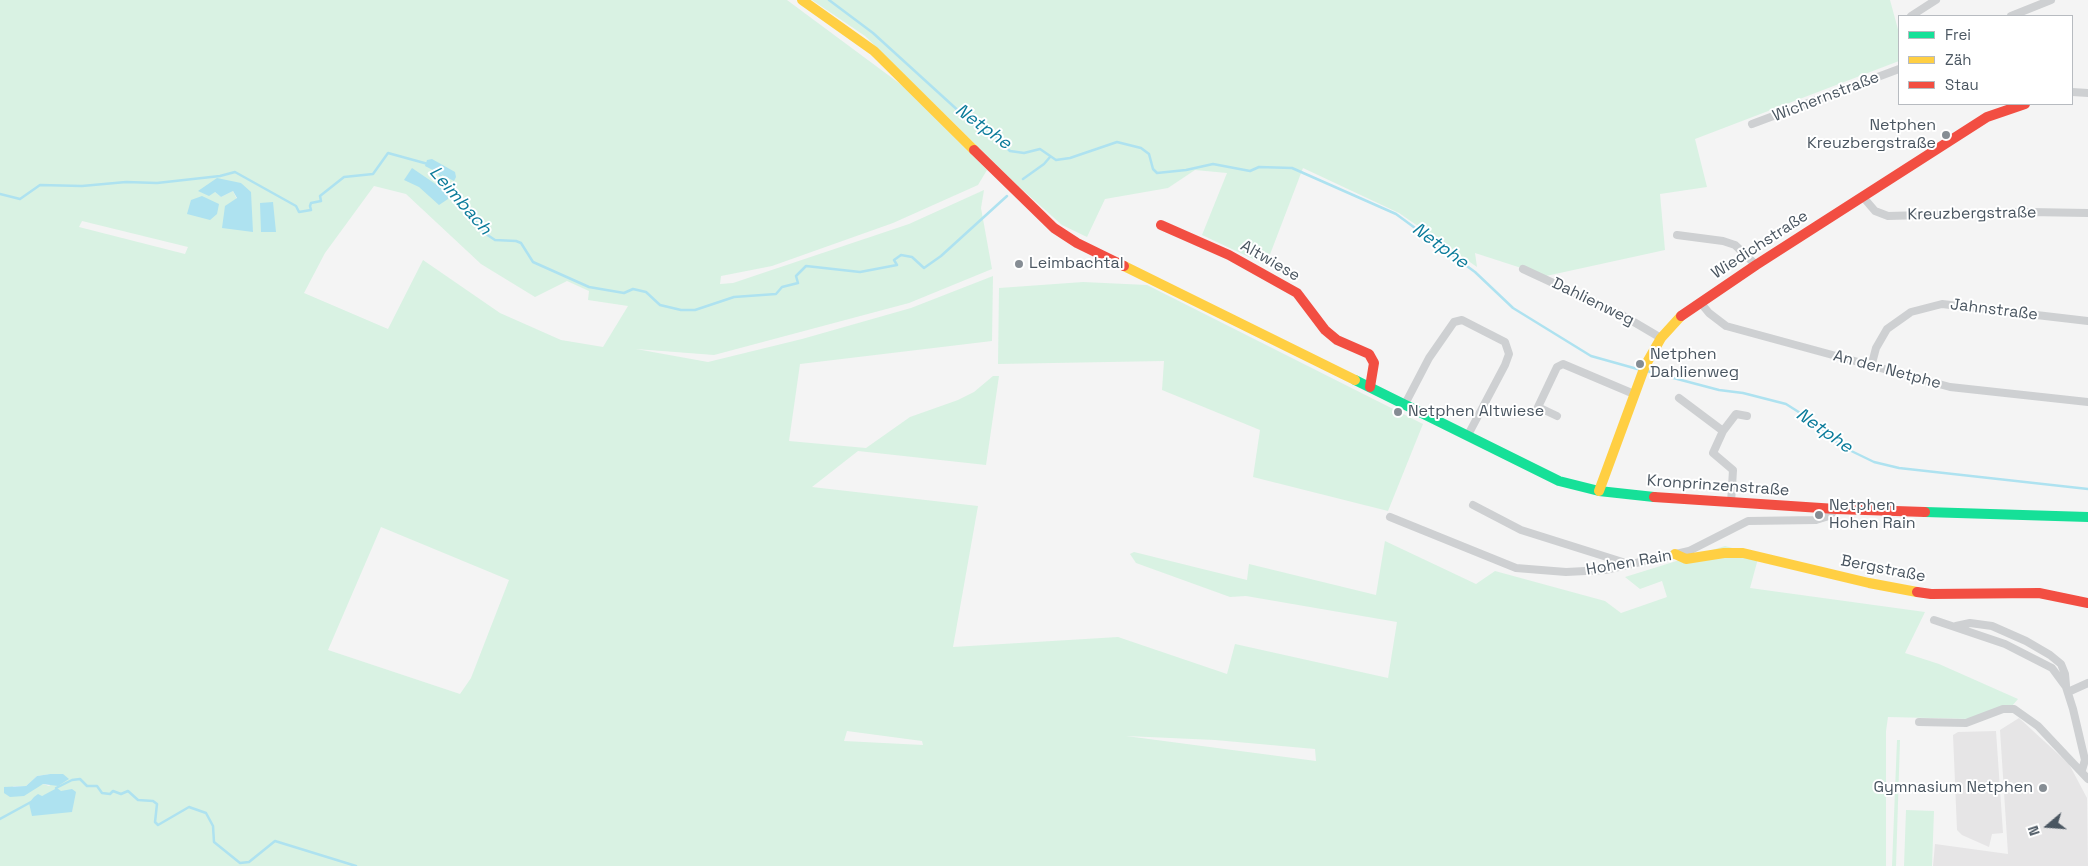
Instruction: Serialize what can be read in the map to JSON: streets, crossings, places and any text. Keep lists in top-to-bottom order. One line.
{"streets":{"main road":["Wiedichstraße","Altwiese","Kronprinzenstraße","Bergstraße"],"street":["Wichernstraße","Kreuzbergstraße","Dahlienweg","Jahnstraße","An der Netphe","Hohen Rain"]},"crossings":[["Kreuzbergstraße","Wiedichstraße"],["Wiedichstraße","Dahlienweg"],["Wiedichstraße","An der Netphe"],["Wiedichstraße","Kronprinzenstraße"],["Altwiese","Kronprinzenstraße"],["Jahnstraße","An der Netphe"],["Kronprinzenstraße","Hohen Rain"],["Hohen Rain","Bergstraße"]],"water":["Netphe","Leimbach"],"places":["Netphen Kreuzbergstraße","Leimbachtal","Netphen Dahlienweg","Netphen Altwiese","Netphen Hohen Rain","Gymnasium Netphen"],"legend":["Frei","Zäh","Stau"],"north":"left"}
